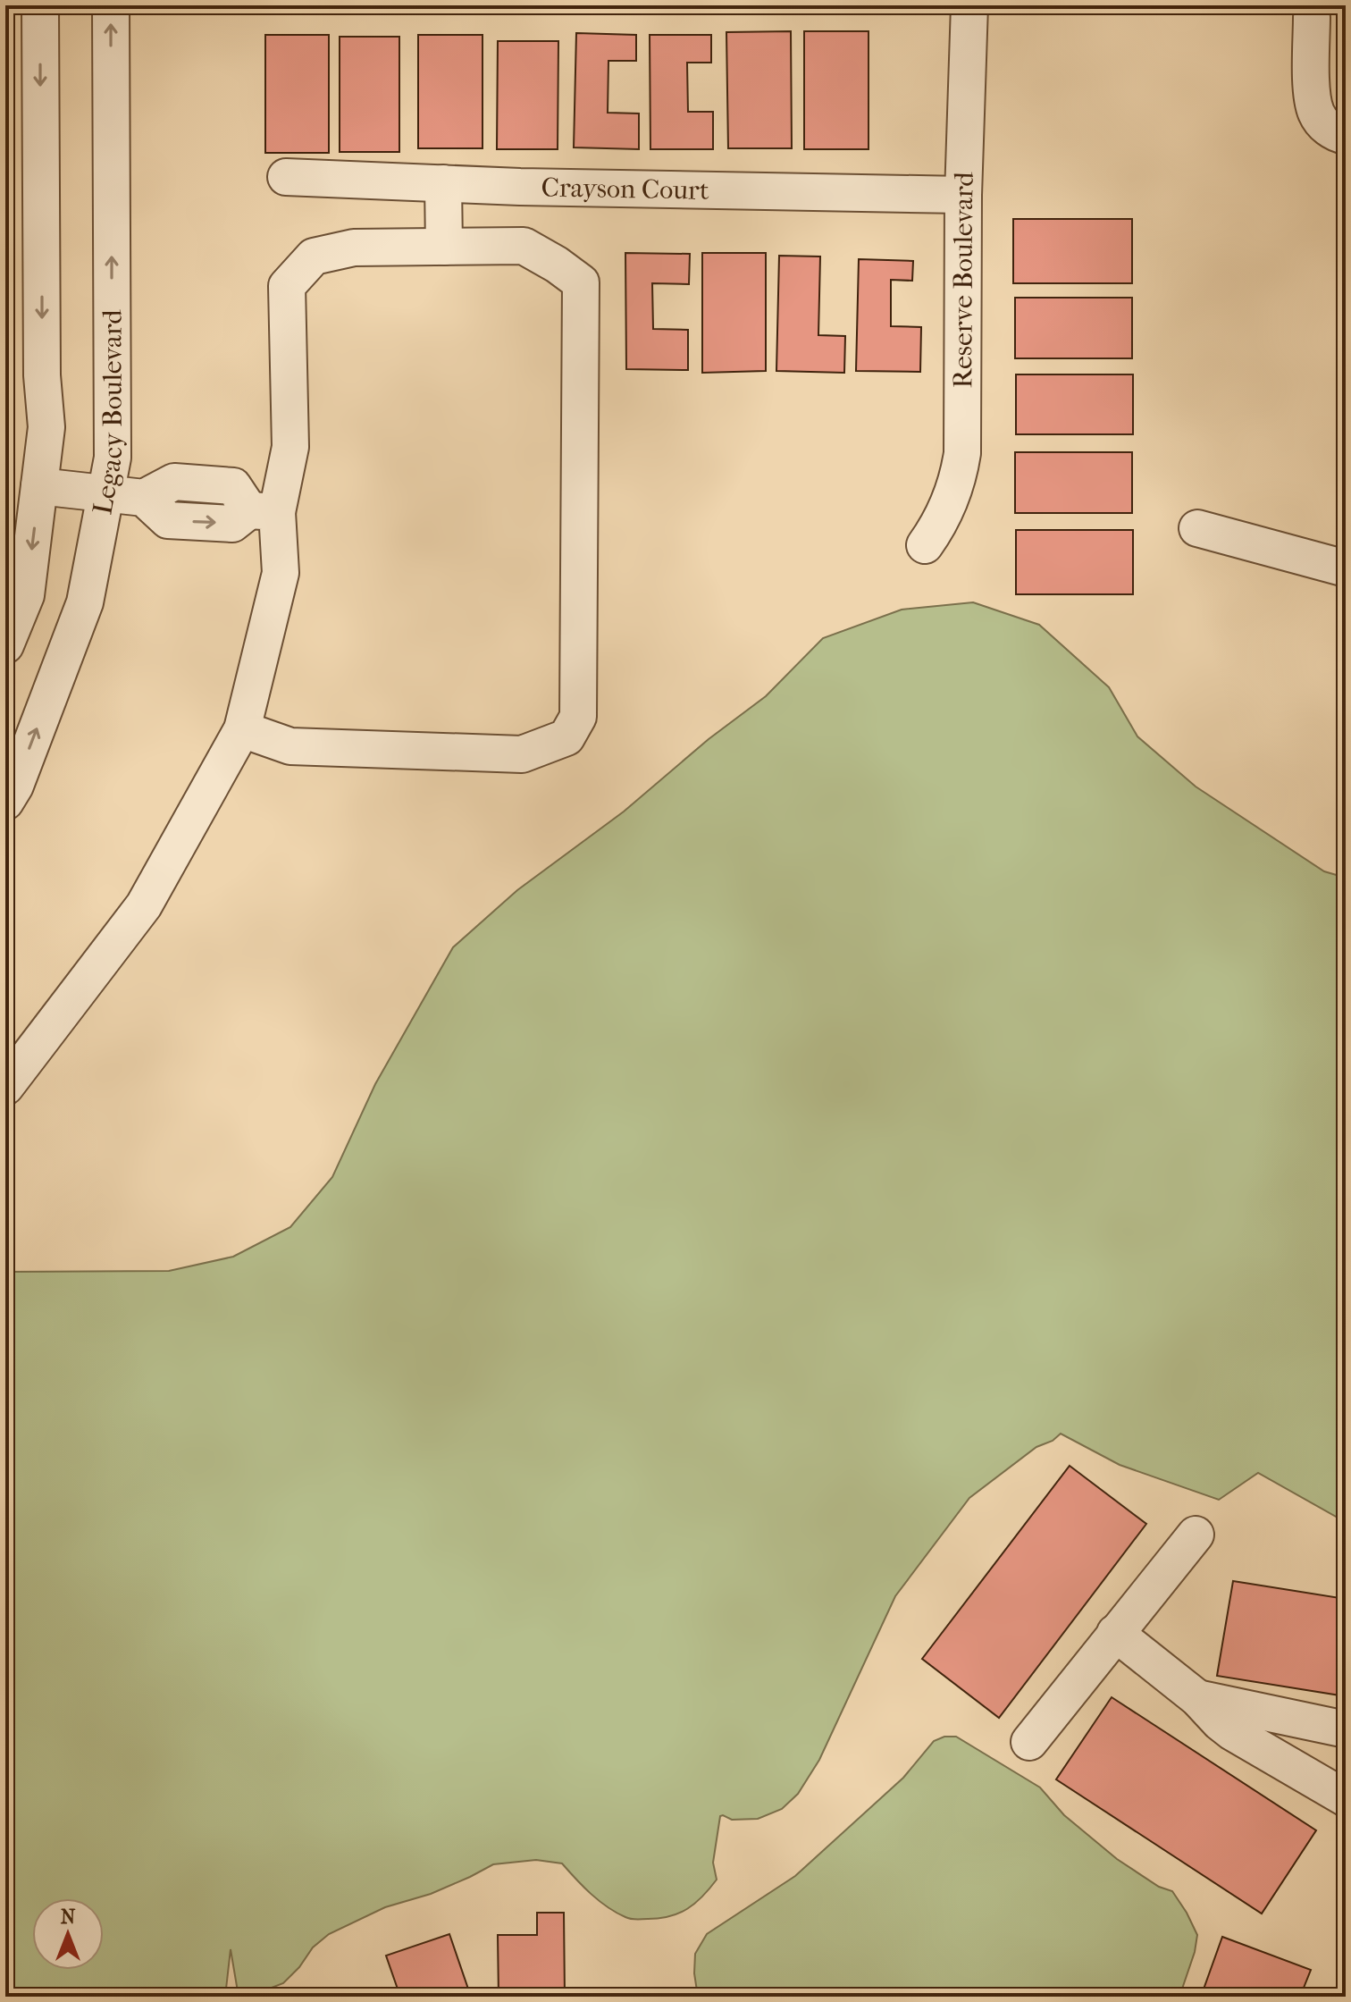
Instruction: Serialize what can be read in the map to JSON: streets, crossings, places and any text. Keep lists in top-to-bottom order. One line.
{"streets":{"street":["Crayson Court","Reserve Boulevard","Legacy Boulevard"]},"crossings":[["Crayson Court","Reserve Boulevard"]],"north":"top"}
